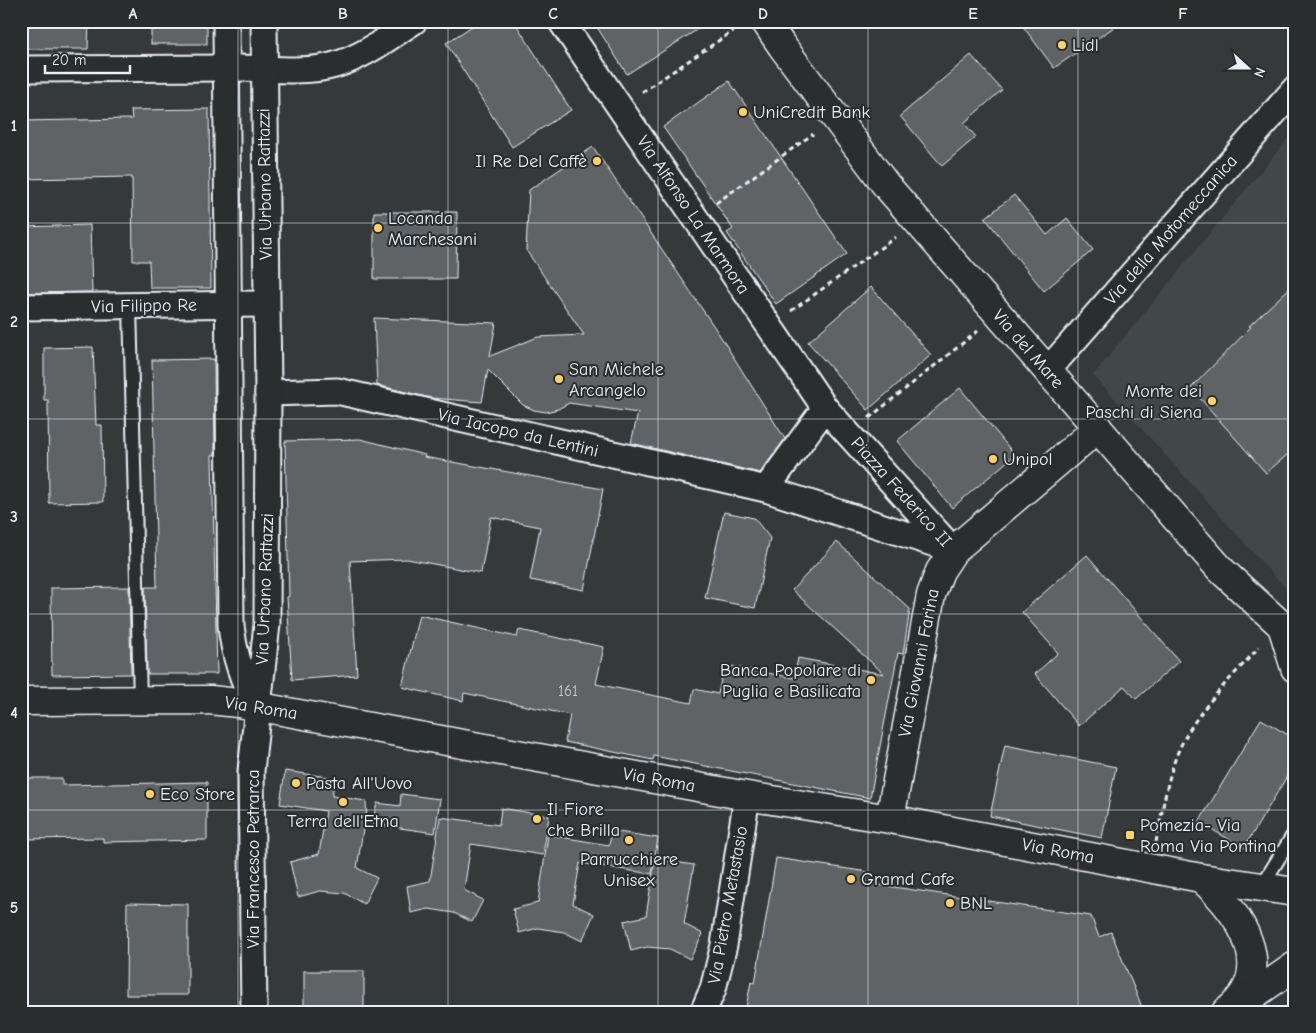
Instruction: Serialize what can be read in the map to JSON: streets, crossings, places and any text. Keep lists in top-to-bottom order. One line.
{"streets":{"street":["Via Urbano Rattazzi","Via Alfonso La Marmora","Via della Motomeccanica","Via Filippo Re","Via del Mare","Via Iacopo da Lentini","Piazza Federico II","Via Giovanni Farina","Via Roma","Via Francesco Petrarca","Via Pietro Metastasio"]},"crossings":[["Via Urbano Rattazzi","Via Filippo Re"],["Via Urbano Rattazzi","Via Iacopo da Lentini"],["Via Urbano Rattazzi","Via Roma"],["Via Urbano Rattazzi","Via Francesco Petrarca"],["Via Alfonso La Marmora","Piazza Federico II"],["Via della Motomeccanica","Via del Mare"],["Via del Mare","Via Giovanni Farina"],["Via Iacopo da Lentini","Piazza Federico II"],["Piazza Federico II","Via Giovanni Farina"],["Via Giovanni Farina","Via Roma"],["Via Roma","Via Francesco Petrarca"],["Via Roma","Via Pietro Metastasio"]],"places":{"other":["Lidl","UniCredit Bank","Il Re Del Caffè","Locanda Marchesani","San Michele Arcangelo","Monte dei Paschi di Siena","Unipol","Banca Popolare di Puglia e Basilicata","Pasta All'Uovo","Eco Store","Terra dell'Etna","Il Fiore che Brilla","Parrucchiere Unisex","Gramd Cafe","BNL"],"transit":["Pomezia- Via Roma Via Pontina"]},"house_numbers":["161"],"scale_bar":"20 m","north":"right","grid":{"columns":["A","B","C","D","E","F"],"rows":["1","2","3","4","5"]}}
